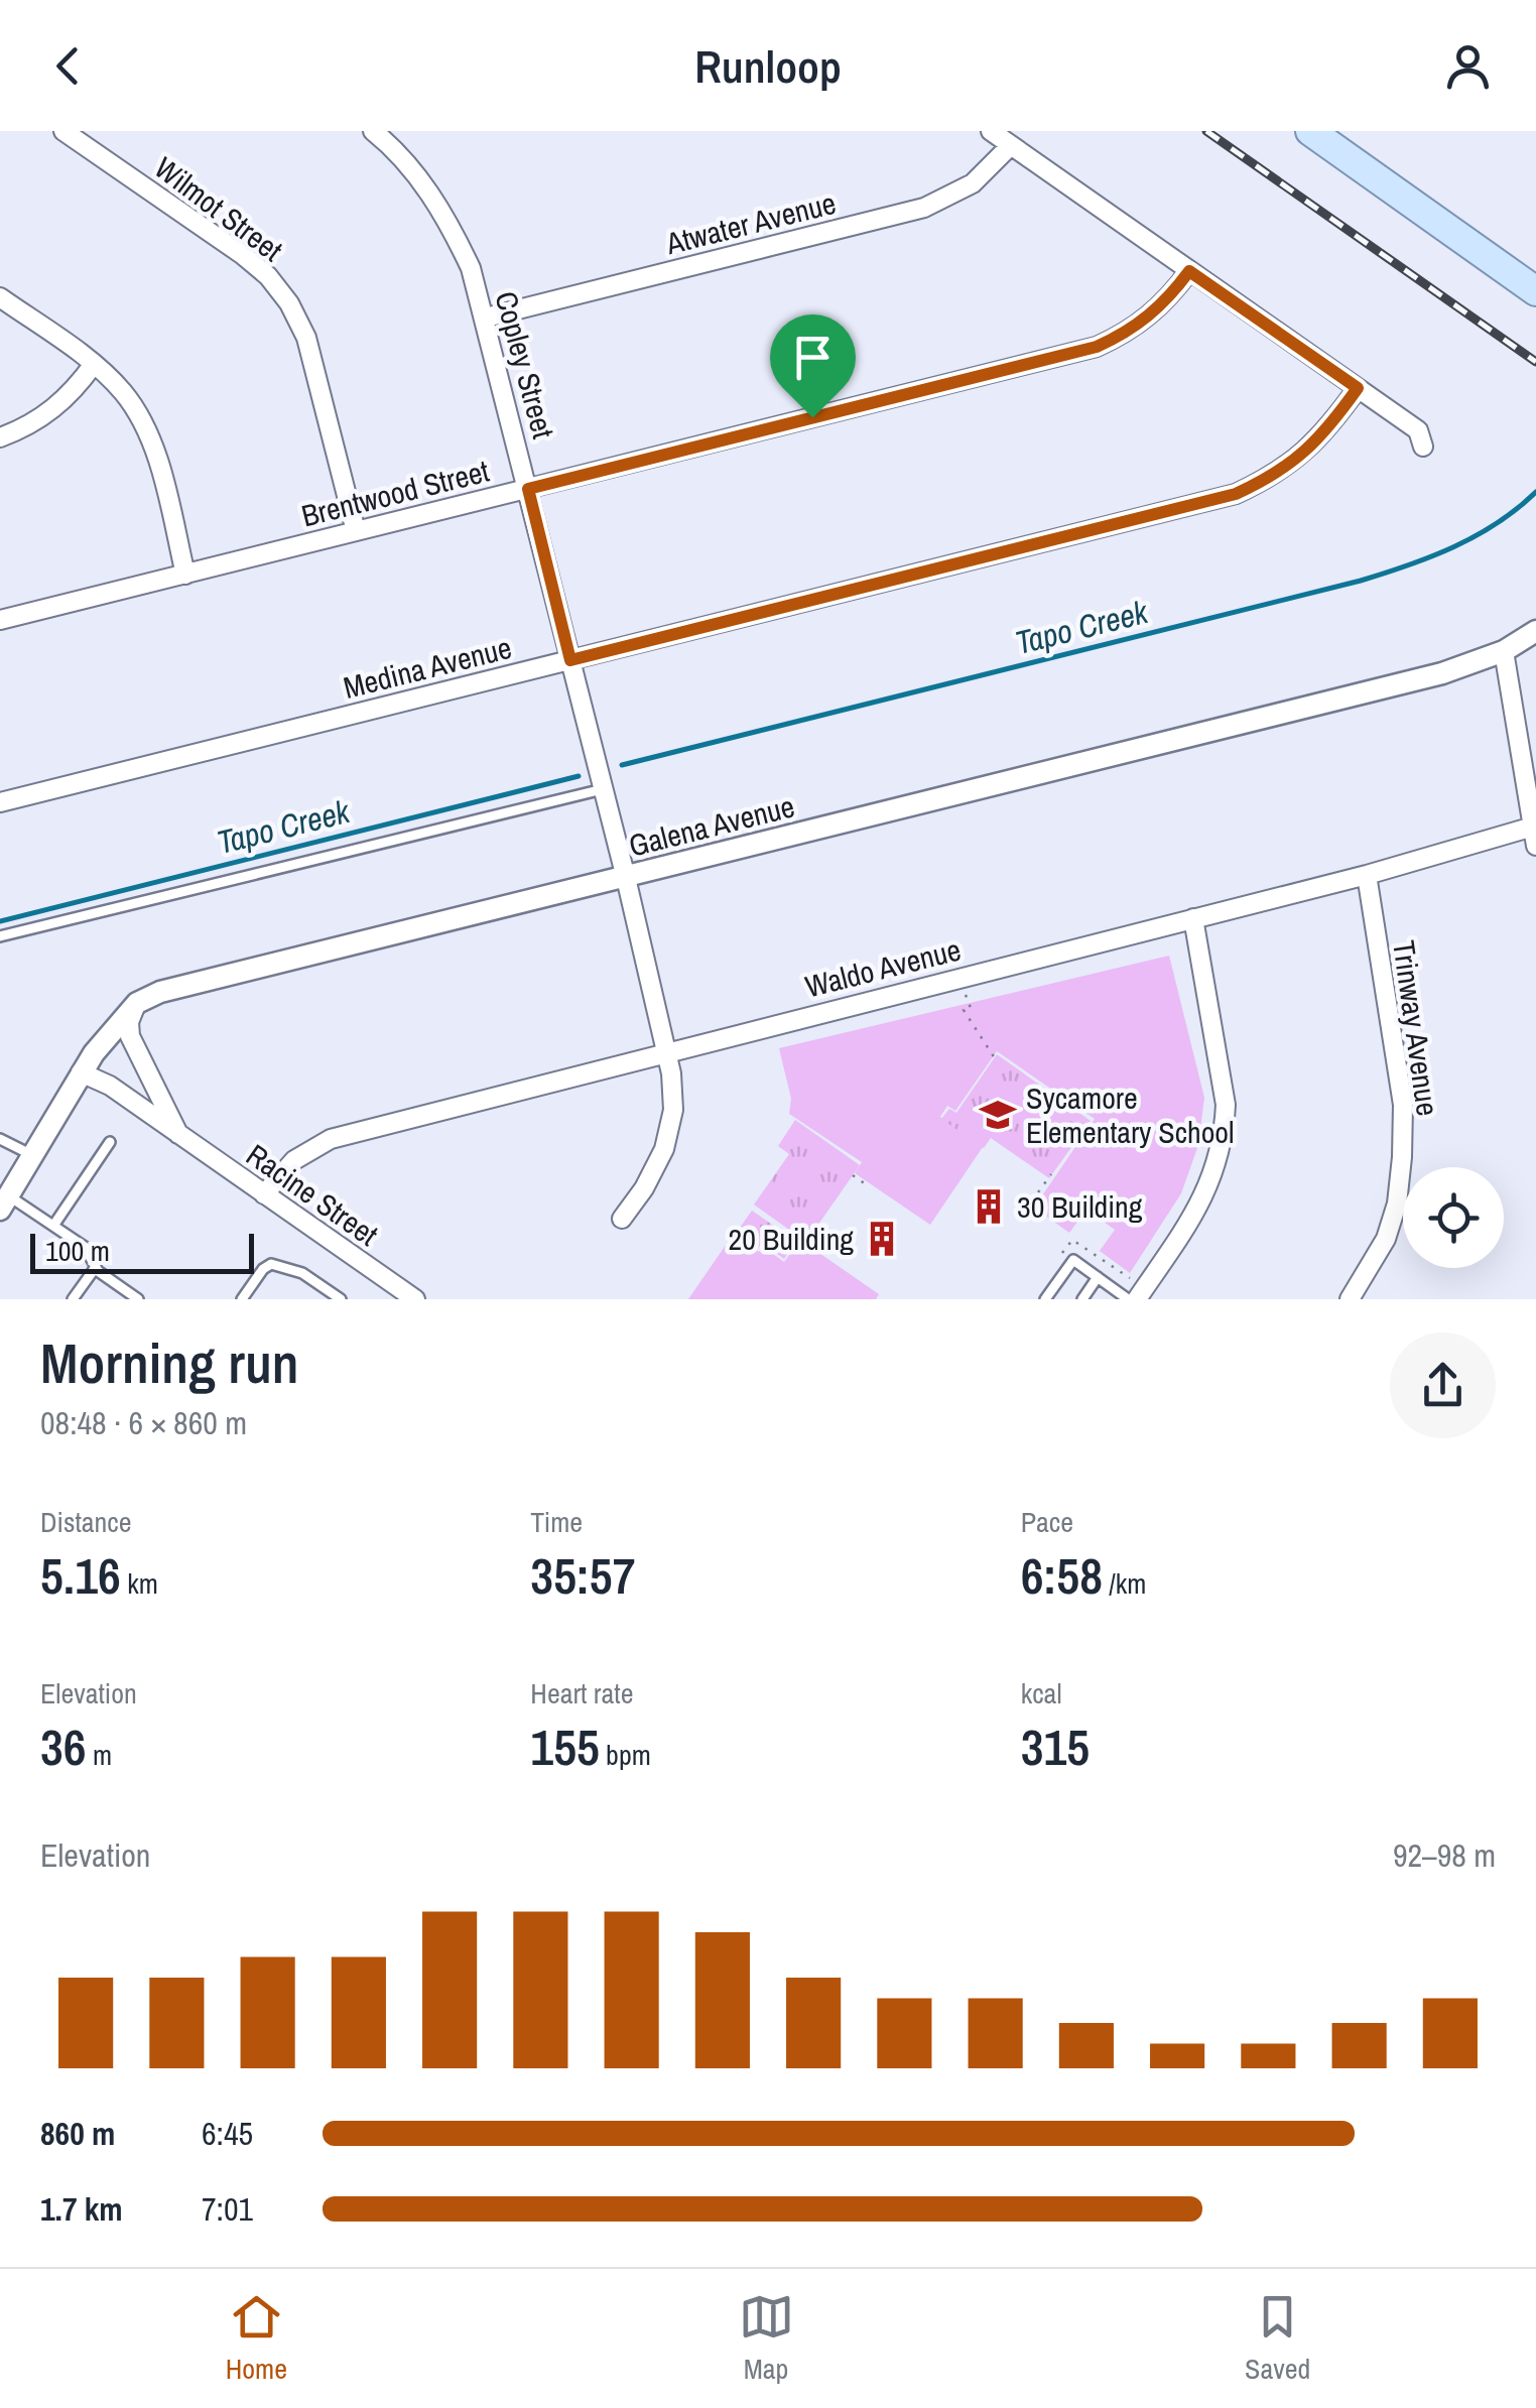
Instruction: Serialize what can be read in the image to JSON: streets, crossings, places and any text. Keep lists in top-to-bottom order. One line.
{"streets":{"street":["Wilmot Street","Atwater Avenue","Copley Street","Brentwood Street","Medina Avenue","Galena Avenue","Waldo Avenue","Trinway Avenue","Racine Street"]},"crossings":[["Wilmot Street","Brentwood Street"],["Atwater Avenue","Copley Street"],["Copley Street","Brentwood Street"],["Copley Street","Medina Avenue"],["Copley Street","Galena Avenue"],["Copley Street","Waldo Avenue"],["Galena Avenue","Racine Street"],["Waldo Avenue","Trinway Avenue"],["Waldo Avenue","Racine Street"]],"water":["Tapo Creek"],"places":{"school or university":["Sycamore Elementary School"],"building":["30 Building","20 Building"]},"scale_bar":"100 m","page":{"header":"Runloop","scale":"100 m","heading":["Morning run","08:48 · 6 × 860 m"],"stats":[["Distance","5.16 km"],["Time","35:57"],["Pace","6:58 /km"],["Elevation","36 m"],["Heart rate","155 bpm"],["kcal","315"]],"chart":["Elevation","92–98 m"],"list":[{"name":"860 m","note":"6:45"},{"name":"1.7 km","note":"7:01"}],"tabs":["Home","Map","Saved"]}}
